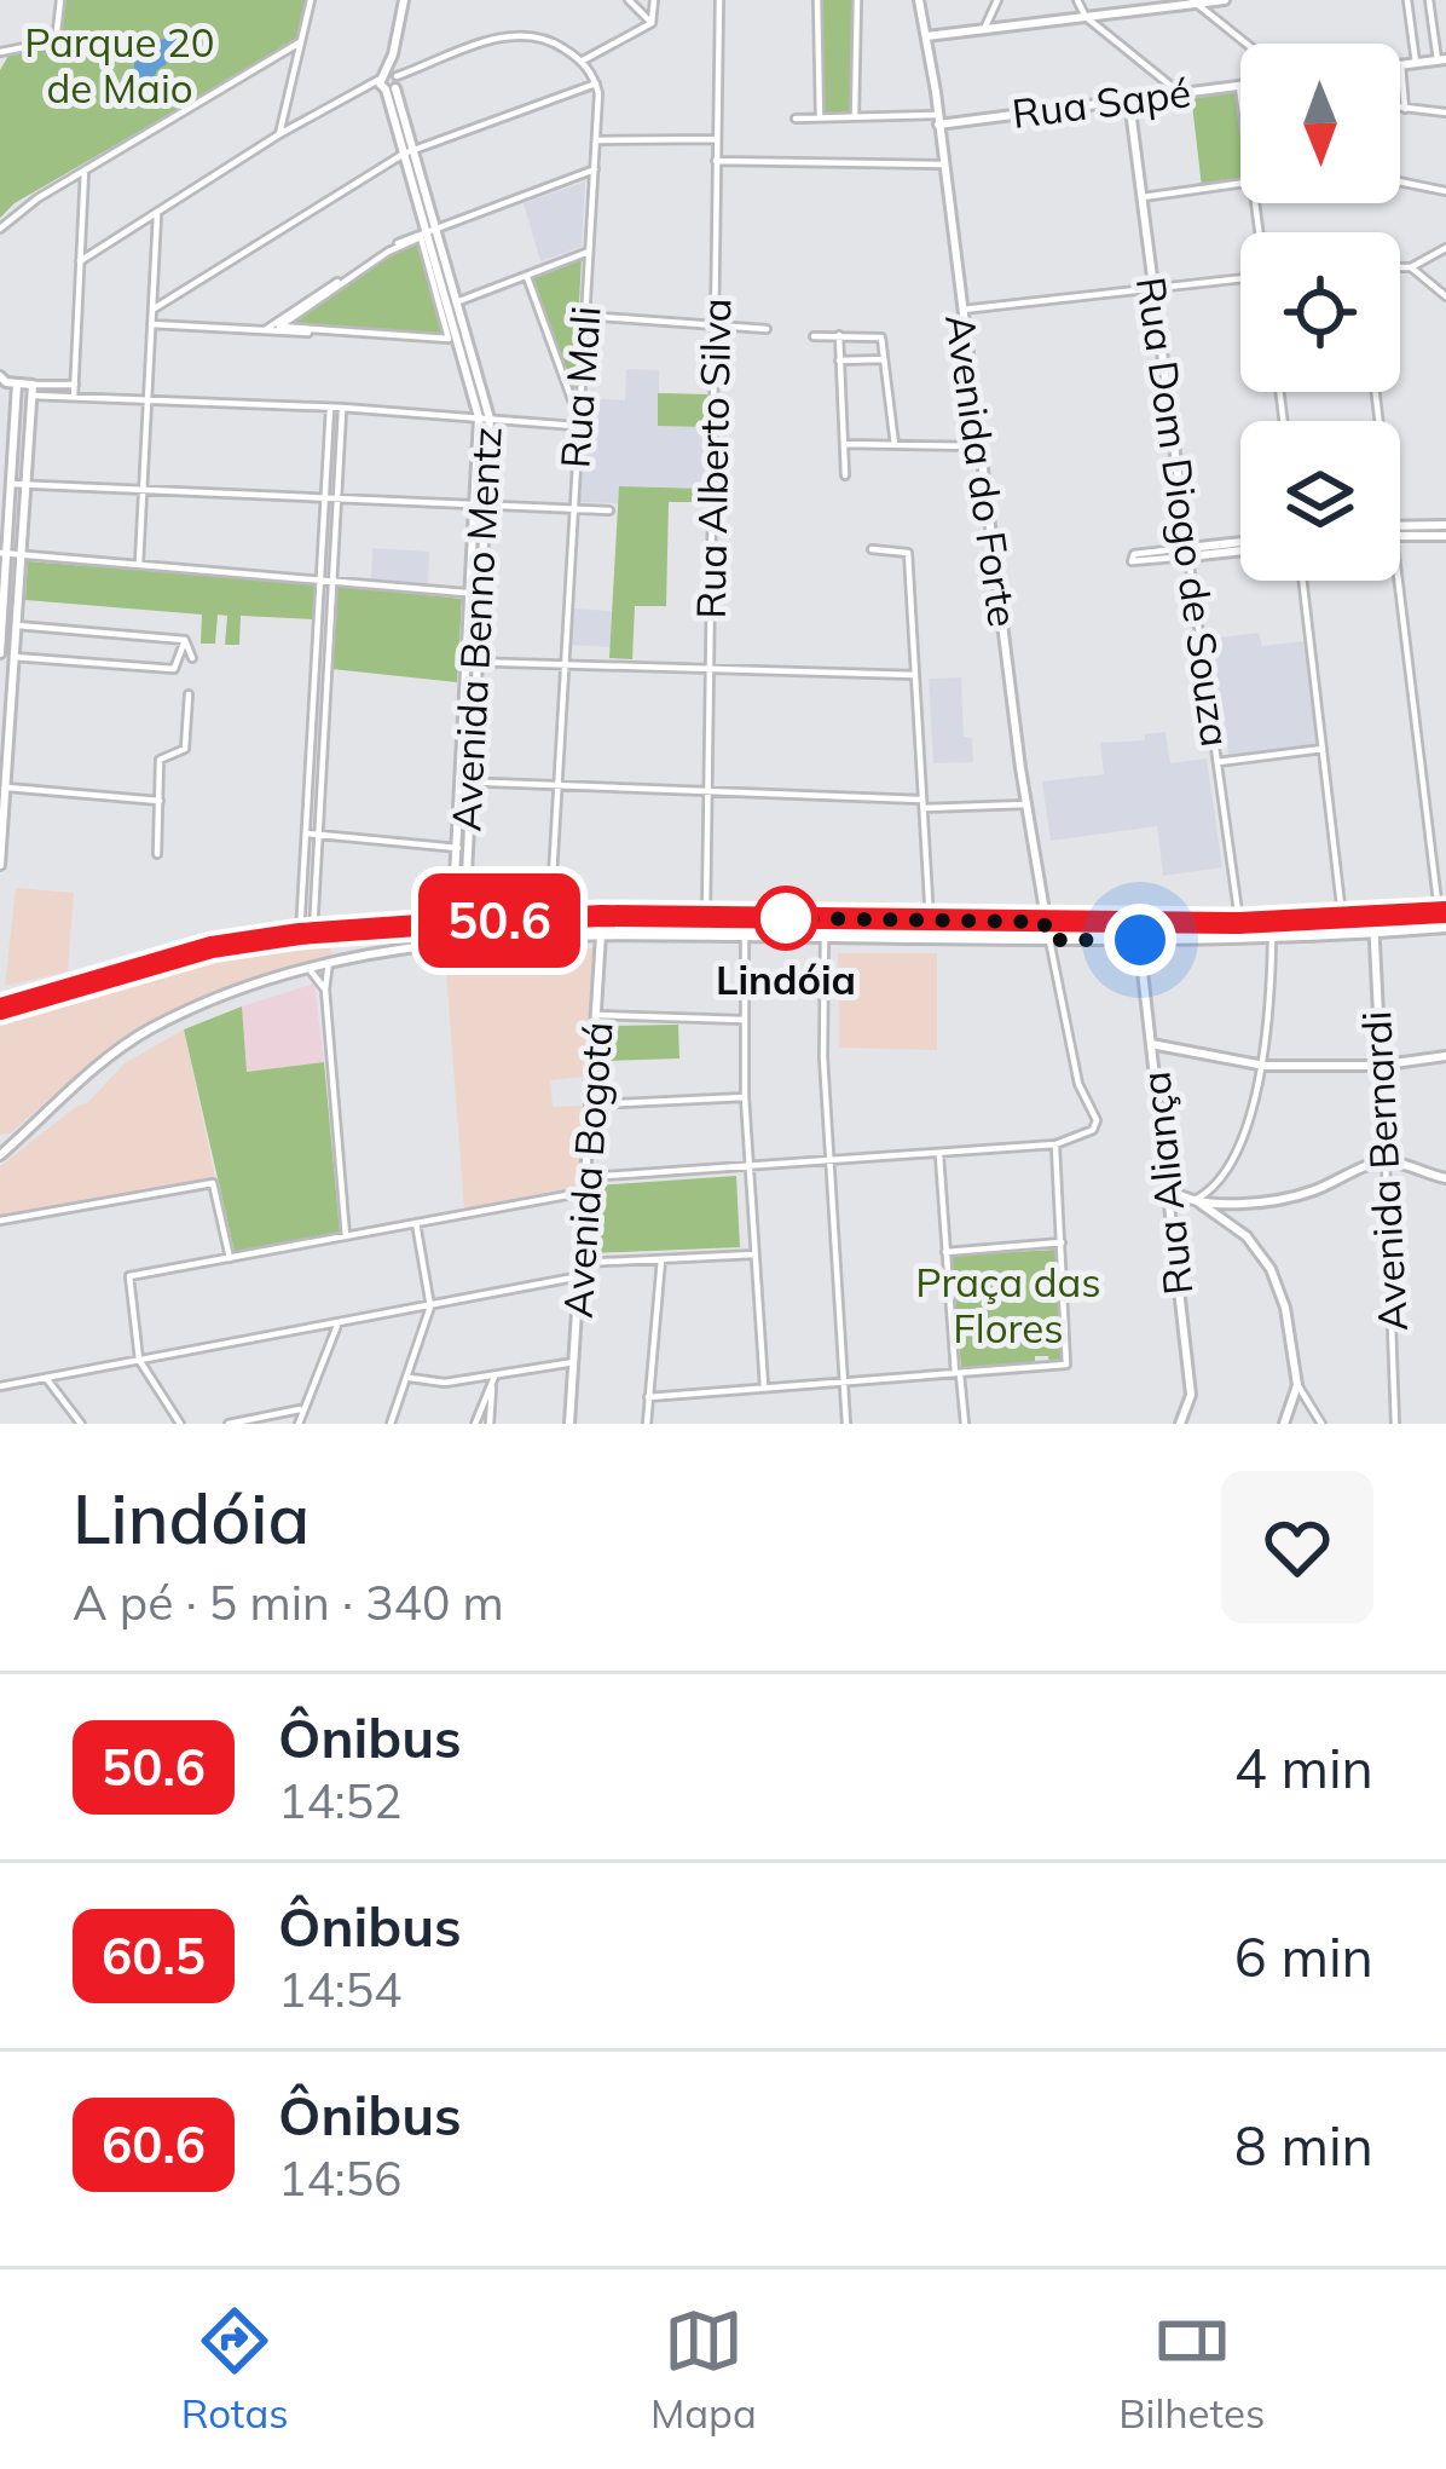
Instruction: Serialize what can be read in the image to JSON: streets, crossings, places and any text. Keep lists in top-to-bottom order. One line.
{"streets":{"street":["Rua Sapé","Rua Mali","Rua Alberto Silva","Avenida do Forte","Rua Dom Diogo de Souza","Avenida Benno Mentz","Avenida Bogotá","Avenida Bernardi","Rua Aliança"]},"crossings":[["Rua Sapé","Avenida do Forte"],["Rua Sapé","Rua Dom Diogo de Souza"]],"parks":["Parque 20 de Maio","Praça das Flores"],"places":["Lindóia"],"lines":["bus line 50.6"],"north":"bottom","page":{"on_map":"50.6","heading":["Lindóia","A pé · 5 min · 340 m"],"list":[{"mark":"50.6","name":"Ônibus","note":"14:52","value":"4 min"},{"mark":"60.5","name":"Ônibus","note":"14:54","value":"6 min"},{"mark":"60.6","name":"Ônibus","note":"14:56","value":"8 min"}],"tabs":["Rotas","Mapa","Bilhetes"]}}
